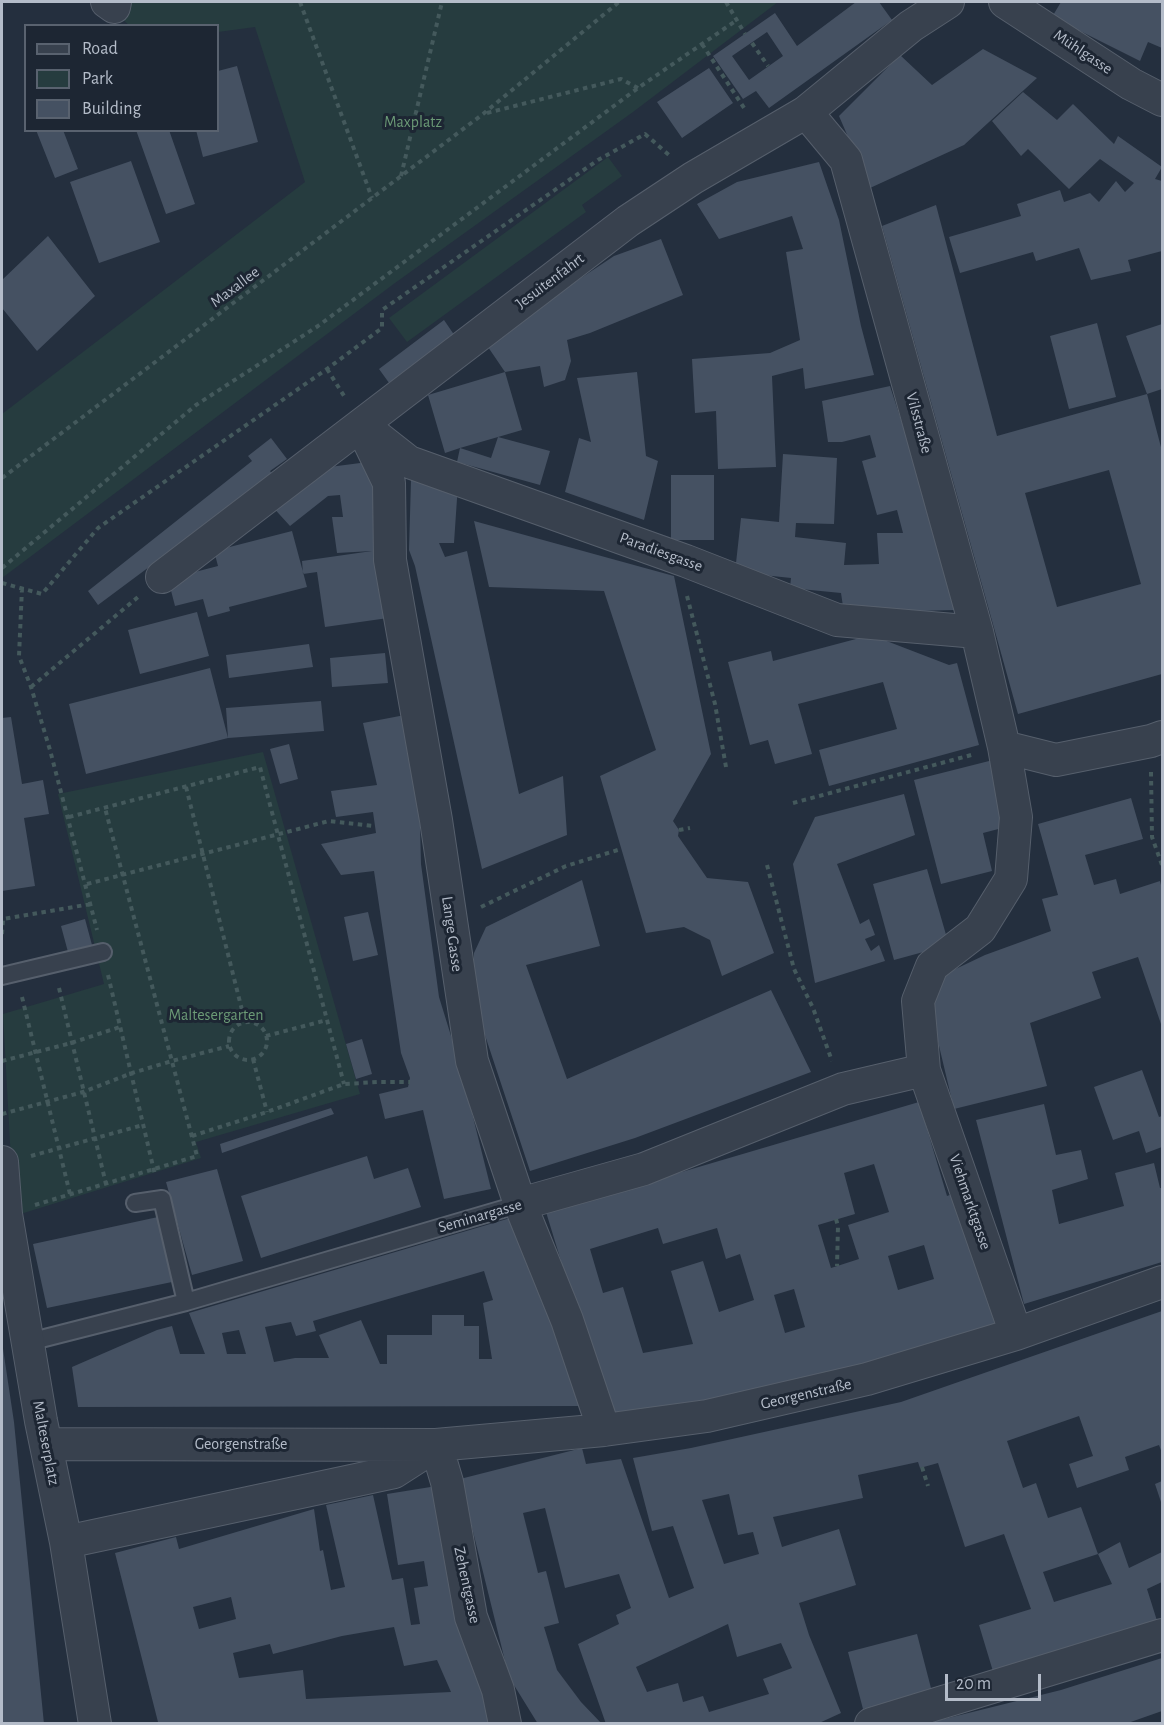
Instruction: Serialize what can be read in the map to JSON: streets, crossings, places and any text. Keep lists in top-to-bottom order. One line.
{"streets":{"street":["Mühlgasse","Jesuitenfahrt","Vilsstraße","Paradiesgasse","Lange Gasse","Viehmarktgasse","Seminargasse","Georgenstraße","Malteserplatz","Zehentgasse"],"path":["Maxallee"]},"crossings":[["Jesuitenfahrt","Vilsstraße"],["Jesuitenfahrt","Paradiesgasse"],["Jesuitenfahrt","Lange Gasse"],["Vilsstraße","Paradiesgasse"],["Vilsstraße","Viehmarktgasse"],["Paradiesgasse","Lange Gasse"],["Lange Gasse","Seminargasse"],["Lange Gasse","Georgenstraße"],["Viehmarktgasse","Seminargasse"],["Viehmarktgasse","Georgenstraße"],["Seminargasse","Malteserplatz"],["Georgenstraße","Malteserplatz"],["Georgenstraße","Zehentgasse"]],"parks":["Maxplatz","Maltesergarten"],"legend":["Road","Park","Building"],"scale_bar":"20 m"}
